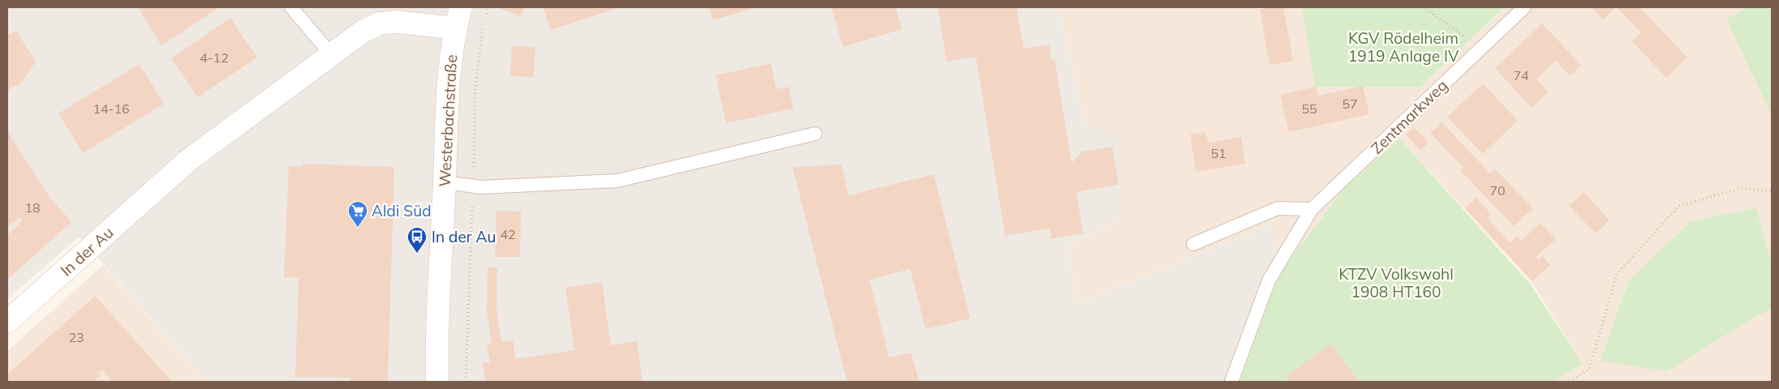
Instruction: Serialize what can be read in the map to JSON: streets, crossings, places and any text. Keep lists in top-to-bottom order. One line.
{"streets":{"street":["Westerbachstraße","In der Au"],"lane":["Zentmarkweg"]},"crossings":[["Westerbachstraße","In der Au"]],"parks":["KGV Rödelheim 1919 Anlage IV","KTZV Volkswohl 1908 HT160"],"places":{"supermarket":["Aldi Süd"],"bus stop":["In der Au"]},"house_numbers":["4-12","74","57","14-16","55","51","70","18","42","23"]}
